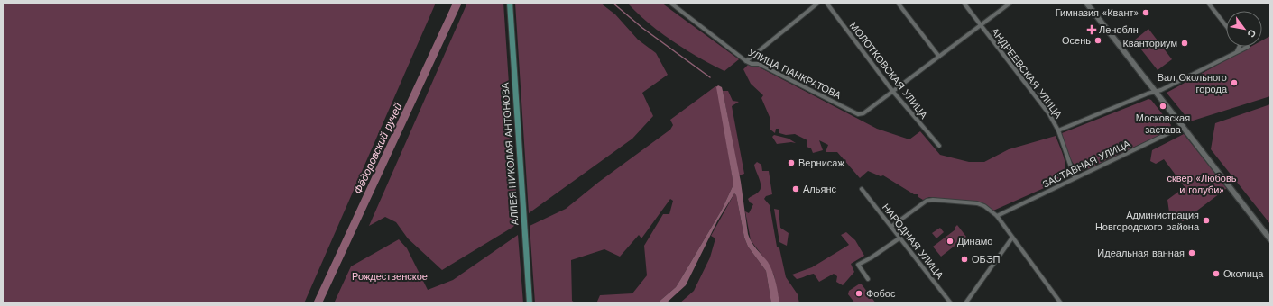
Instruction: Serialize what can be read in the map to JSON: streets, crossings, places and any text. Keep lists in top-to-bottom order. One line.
{"streets":{"main road":["АЛЛЕЯ НИКОЛАЯ АНТОНОВА"],"street":["МОЛОТКОВСКАЯ УЛИЦА","АНДРЕЕВСКАЯ УЛИЦА","УЛИЦА ПАНКРАТОВА","ЗАСТАВНАЯ УЛИЦА","НАРОДНАЯ УЛИЦА"]},"crossings":[["МОЛОТКОВСКАЯ УЛИЦА","УЛИЦА ПАНКРАТОВА"],["АНДРЕЕВСКАЯ УЛИЦА","ЗАСТАВНАЯ УЛИЦА"]],"water":["Фёдоровский ручей"],"parks":["сквер «Любовь и голуби»","Рождественское"],"places":{"other":["Гимназия «Квант»","Осень","Кванториум","Вал Окольного города","Московская застава","Вернисаж","Альянс","Администрация Новгородского района","Динамо","Идеальная ванная","ОБЭП","Околица","Фобос"],"health":["Леноблн"]},"north":"bottom right"}
